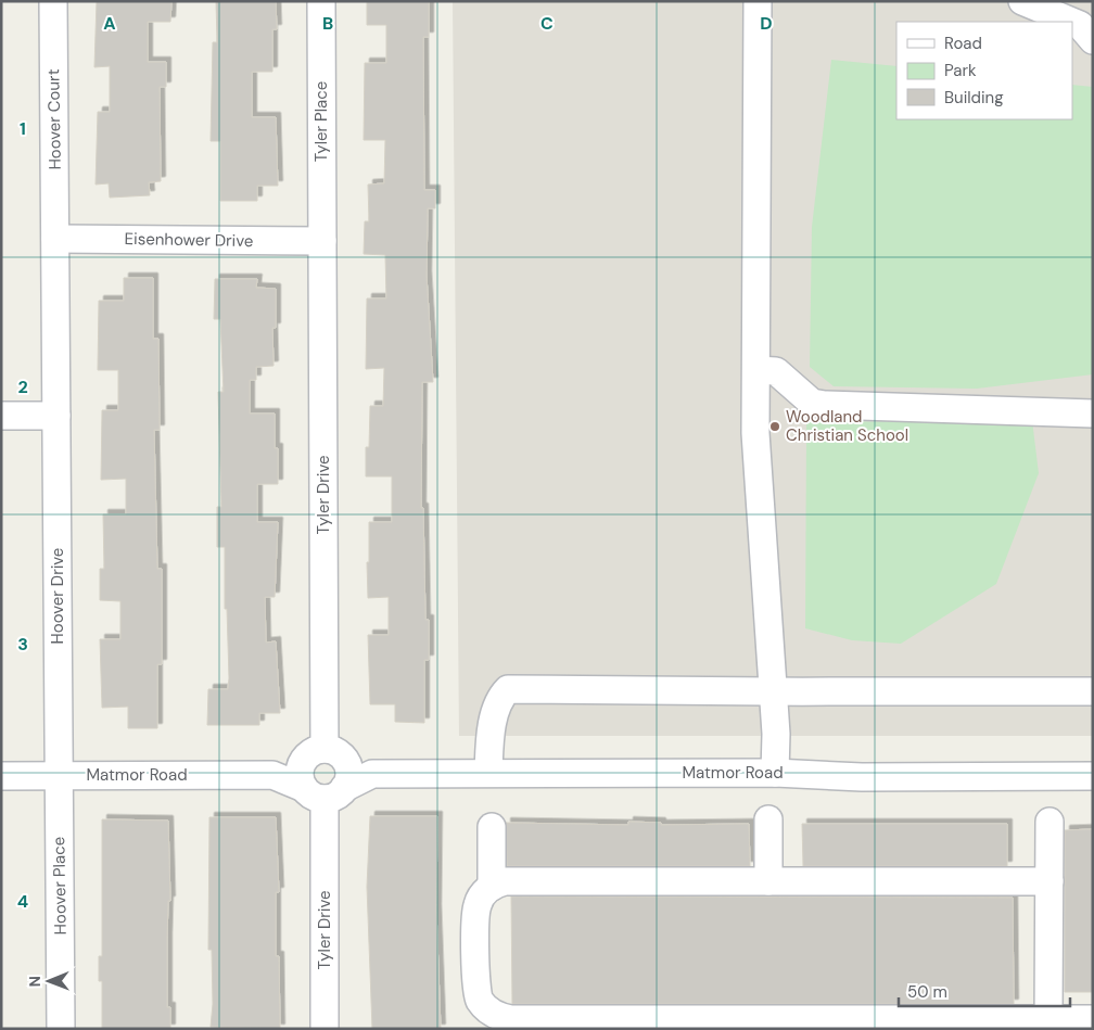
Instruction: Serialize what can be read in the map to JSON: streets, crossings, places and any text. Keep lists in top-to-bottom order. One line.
{"streets":{"street":["Hoover Court","Tyler Place","Eisenhower Drive","Tyler Drive","Hoover Drive","Matmor Road","Hoover Place"]},"crossings":[["Hoover Court","Eisenhower Drive"],["Hoover Court","Hoover Drive"],["Tyler Place","Eisenhower Drive"],["Tyler Place","Tyler Drive"],["Eisenhower Drive","Tyler Drive"],["Eisenhower Drive","Hoover Drive"],["Tyler Drive","Matmor Road"],["Hoover Drive","Matmor Road"],["Hoover Drive","Hoover Place"],["Matmor Road","Hoover Place"]],"places":["Woodland Christian School"],"legend":["Road","Park","Building"],"scale_bar":"50 m","north":"left","grid":{"columns":["A","B","C","D"],"rows":["1","2","3","4"]}}
